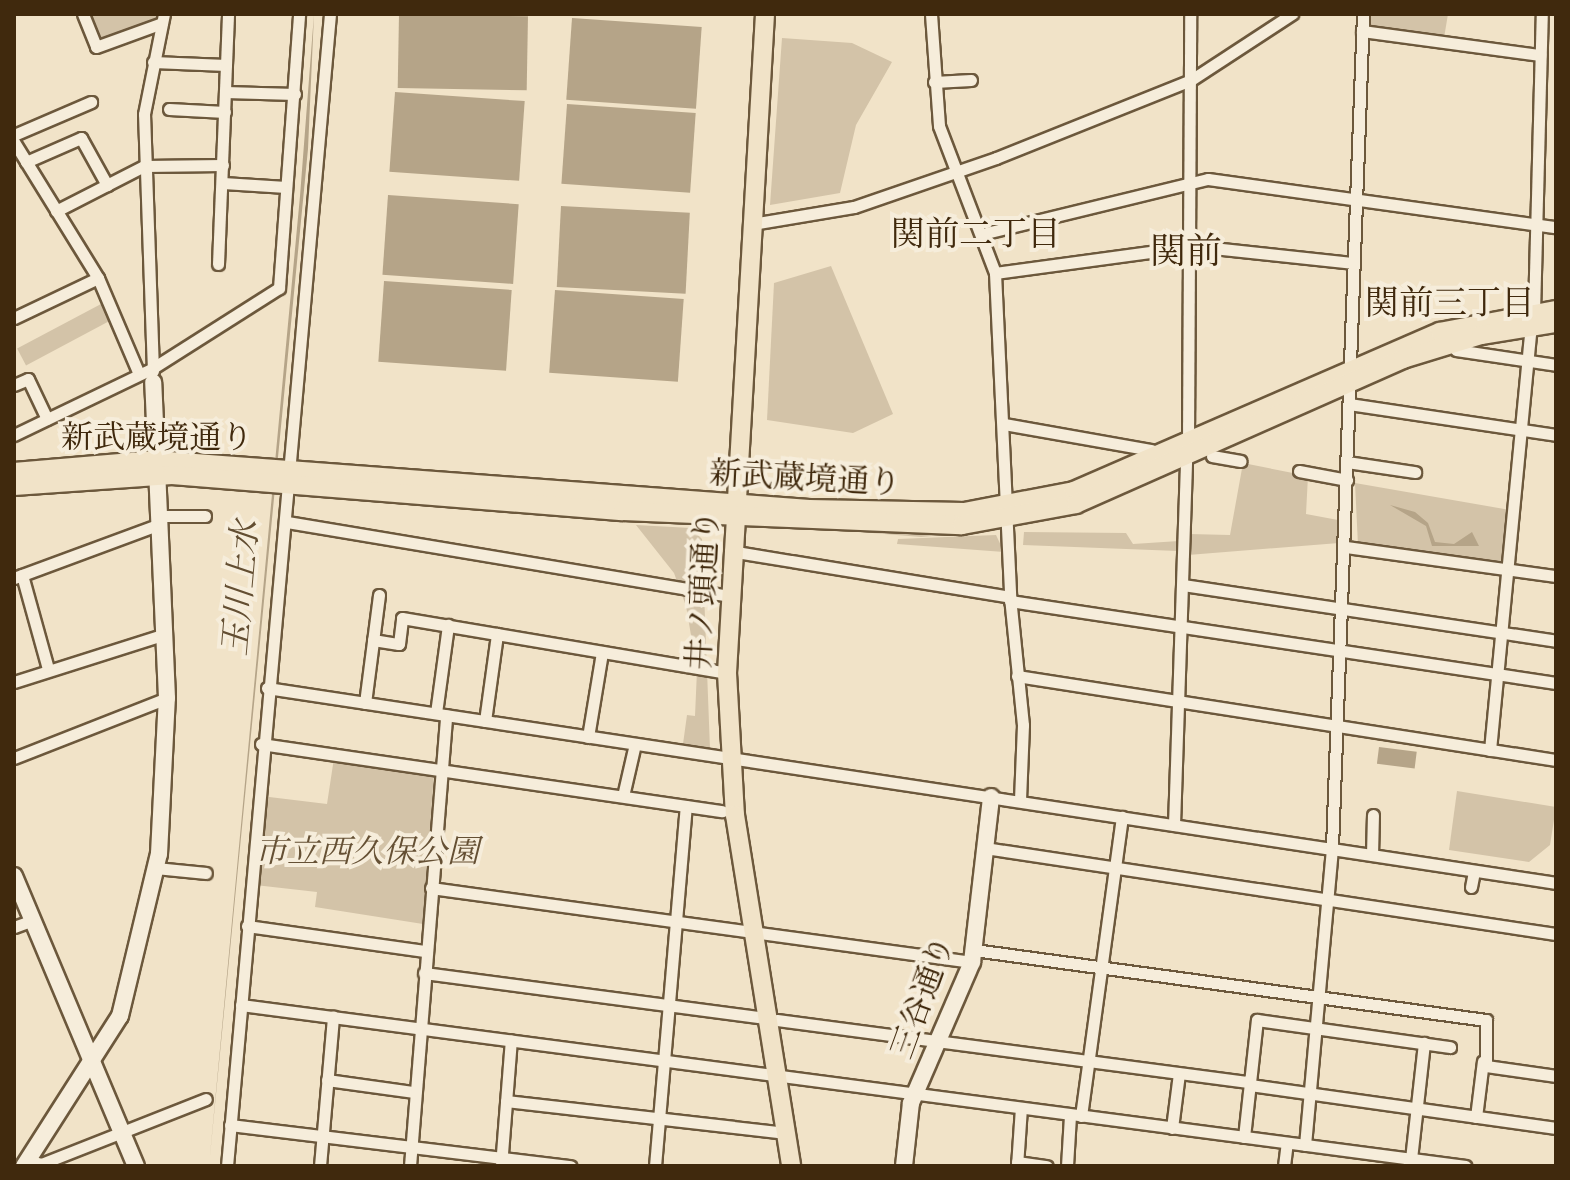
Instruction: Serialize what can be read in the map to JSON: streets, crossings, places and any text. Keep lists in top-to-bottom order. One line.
{"streets":{"main road":["新武蔵境通り","井ノ頭通り"],"street":["三谷通り"]},"crossings":[["新武蔵境通り","井ノ頭通り"]],"districts":["関前二丁目","関前","関前三丁目"],"water":["玉川上水"],"parks":["市立西久保公園"]}
